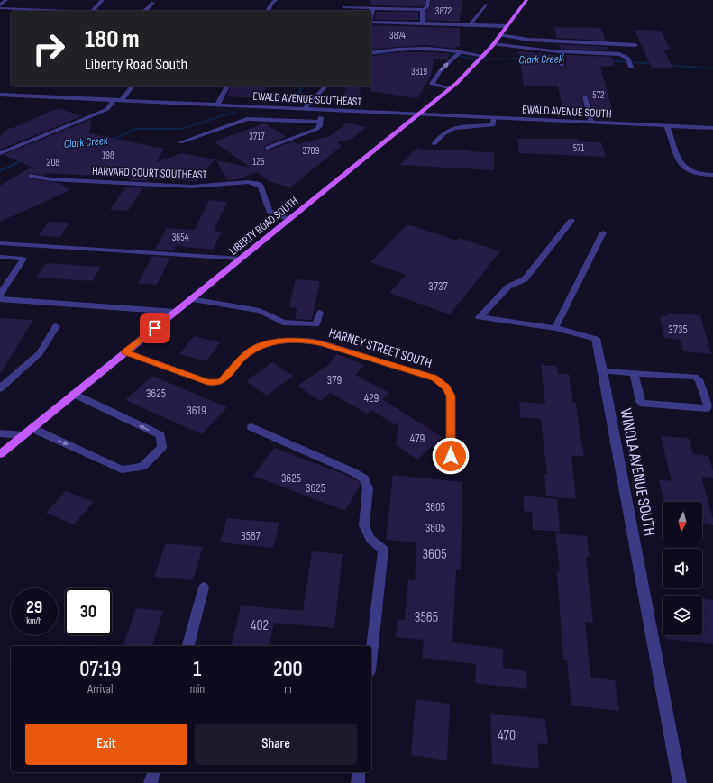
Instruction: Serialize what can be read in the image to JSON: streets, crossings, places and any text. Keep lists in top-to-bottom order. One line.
{"streets":{"main road":["LIBERTY ROAD SOUTH"],"street":["EWALD AVENUE SOUTHEAST","EWALD AVENUE SOUTH","HARVARD COURT SOUTHEAST","HARNEY STREET SOUTH","WINOLA AVENUE SOUTH"]},"crossings":[["EWALD AVENUE SOUTHEAST","EWALD AVENUE SOUTH"],["EWALD AVENUE SOUTHEAST","LIBERTY ROAD SOUTH"],["EWALD AVENUE SOUTH","LIBERTY ROAD SOUTH"],["HARVARD COURT SOUTHEAST","LIBERTY ROAD SOUTH"],["LIBERTY ROAD SOUTH","HARNEY STREET SOUTH"]],"water":["Clark Creek"],"house_numbers":["3872","3874","3819","572","3717","571","3709","198","126","208","3654","3737","3735","379","3625","429","3619","479","3625","3625","3605","3605","3587","3605","3565","402","470"],"north":"bottom","page":{"turn":["180 m","Liberty Road South"],"speed":"29 km/h","limit":"30","eta":["07:19","Arrival","1","min","200","m"],"buttons":["Exit","Share"]}}
